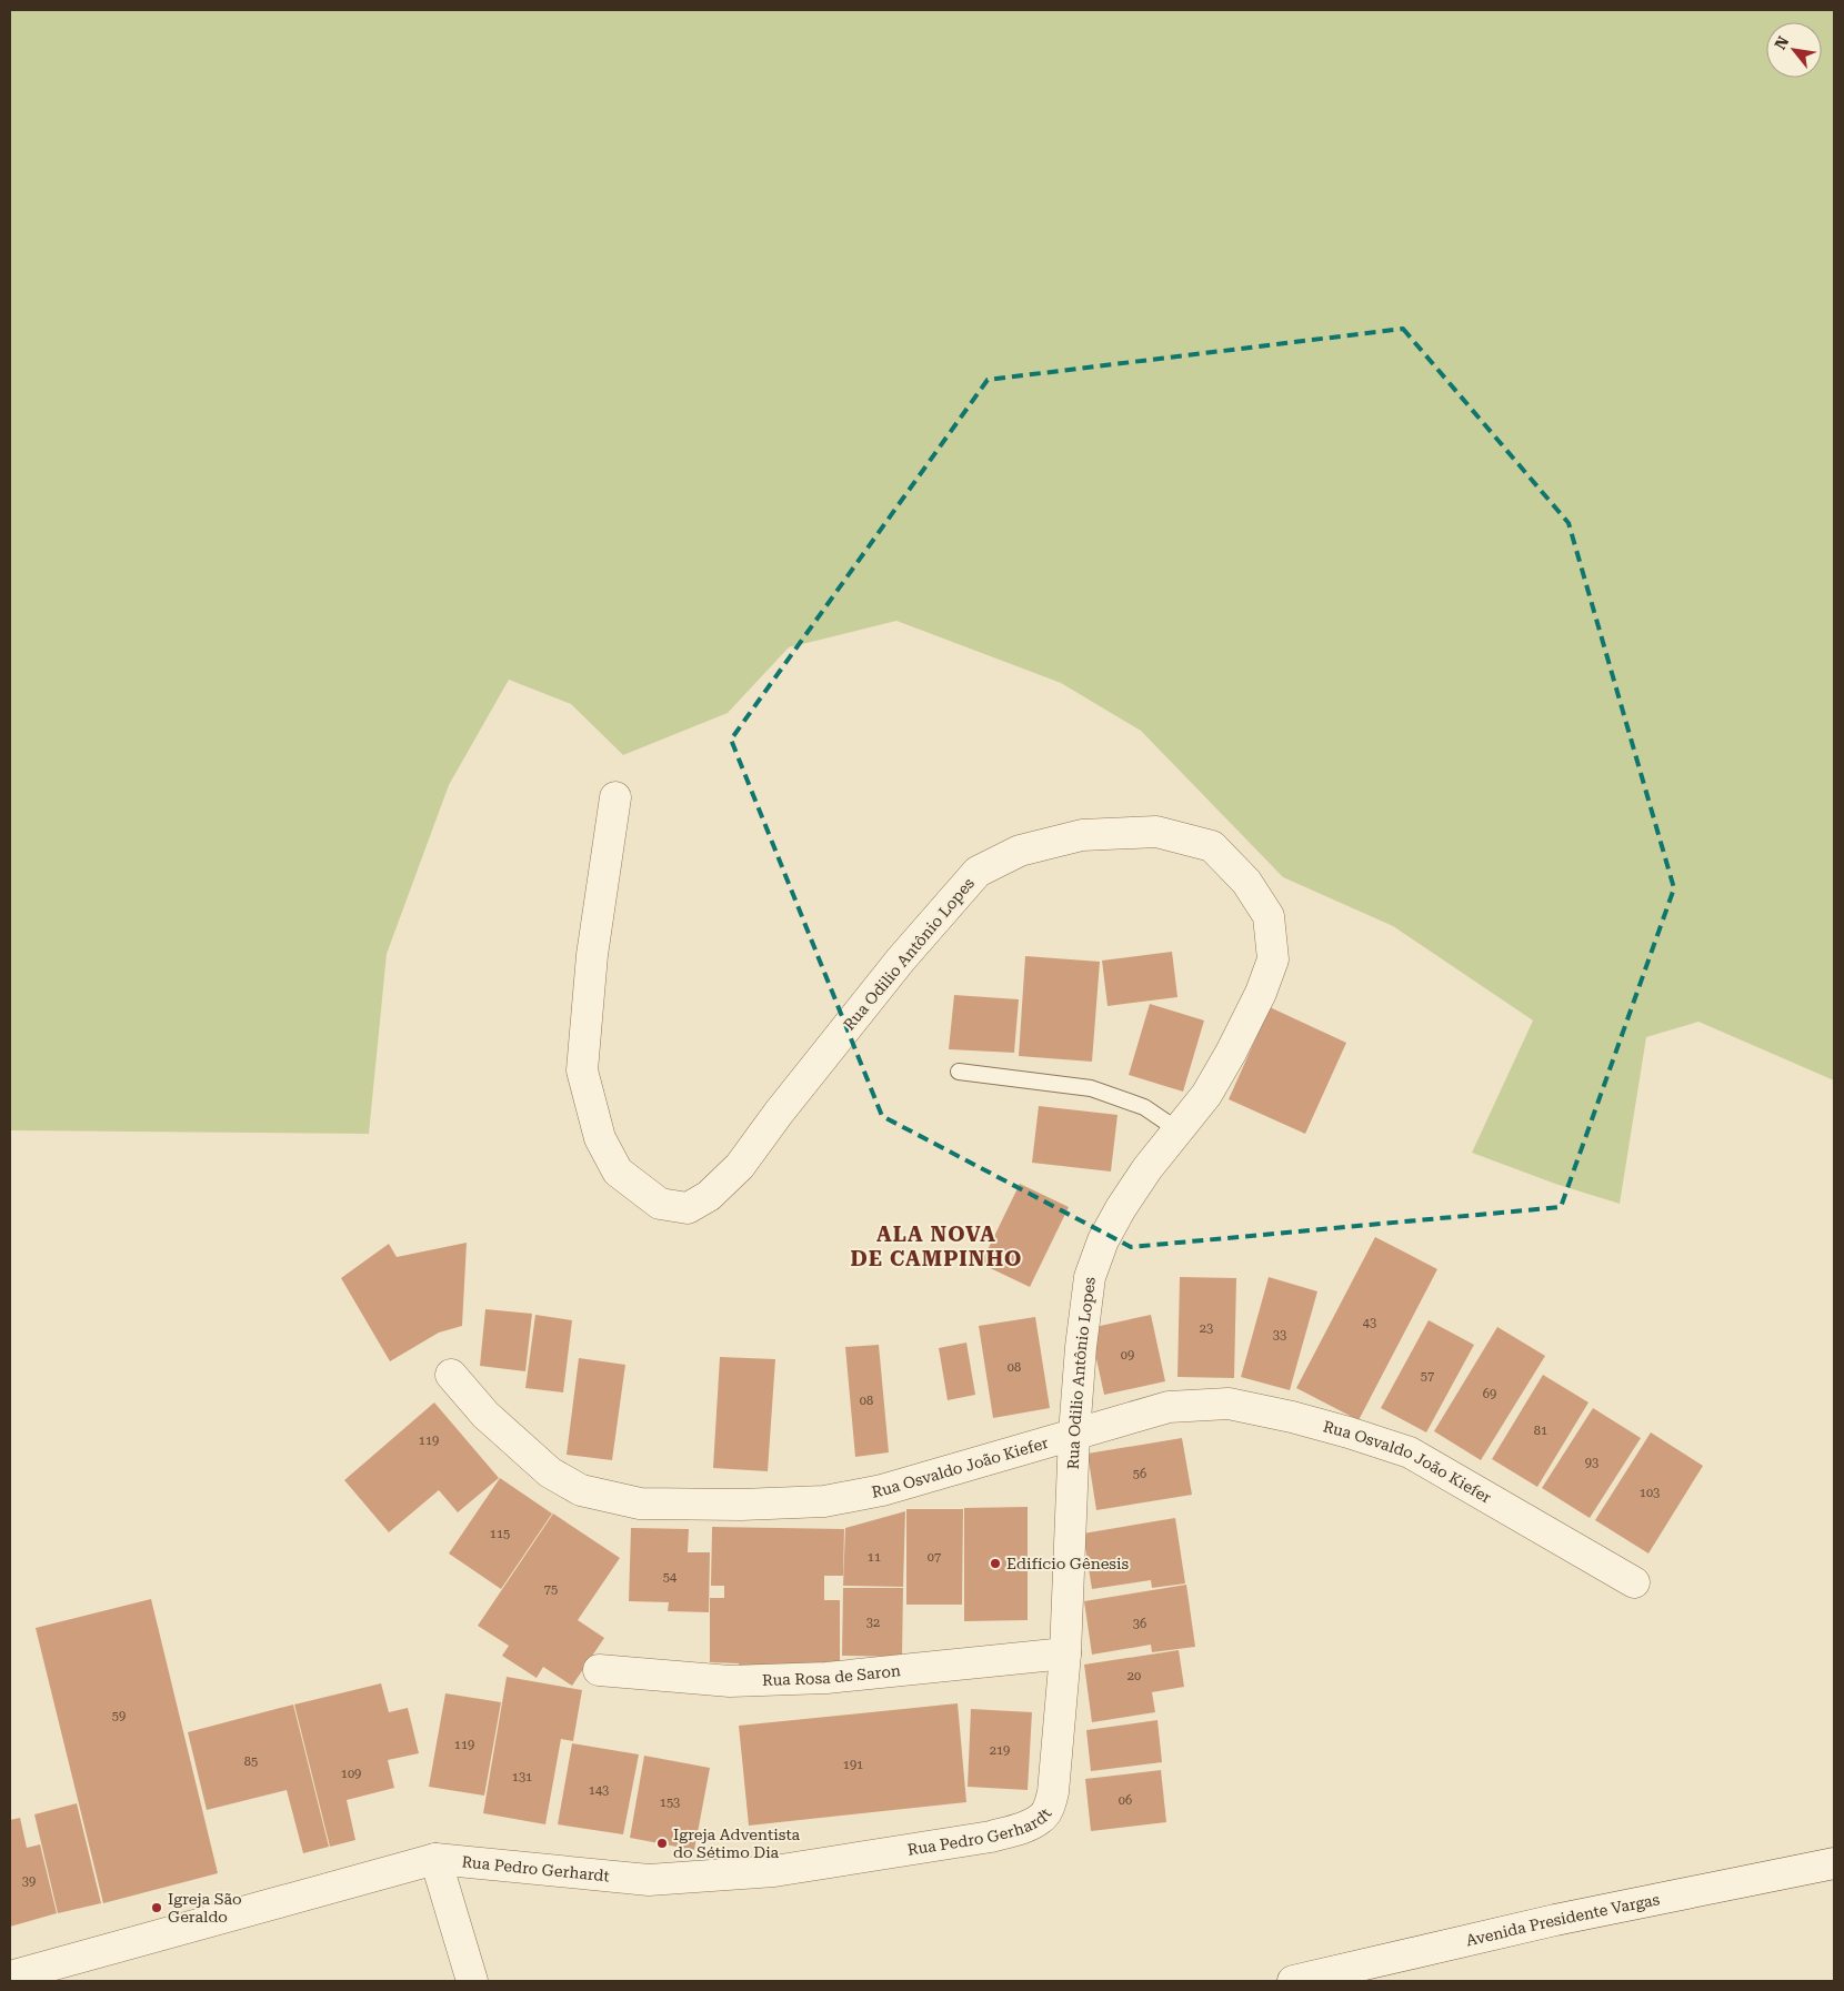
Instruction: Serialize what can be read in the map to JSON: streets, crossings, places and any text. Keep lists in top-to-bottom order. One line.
{"streets":{"street":["Rua Odilio Antônio Lopes","Rua Osvaldo João Kiefer","Rua Rosa de Saron","Rua Pedro Gerhardt","Avenida Presidente Vargas"]},"crossings":[["Rua Odilio Antônio Lopes","Rua Osvaldo João Kiefer"],["Rua Odilio Antônio Lopes","Rua Rosa de Saron"],["Rua Odilio Antônio Lopes","Rua Pedro Gerhardt"]],"districts":["ALA NOVA DE CAMPINHO"],"places":["Edifício Gênesis","Igreja Adventista do Sétimo Dia","Igreja São Geraldo"],"house_numbers":["43","23","33","09","08","57","69","08","81","119","93","56","103","115","11","07","54","75","32","36","20","59","119","219","85","191","109","131","143","06","153","39"],"north":"top left"}
